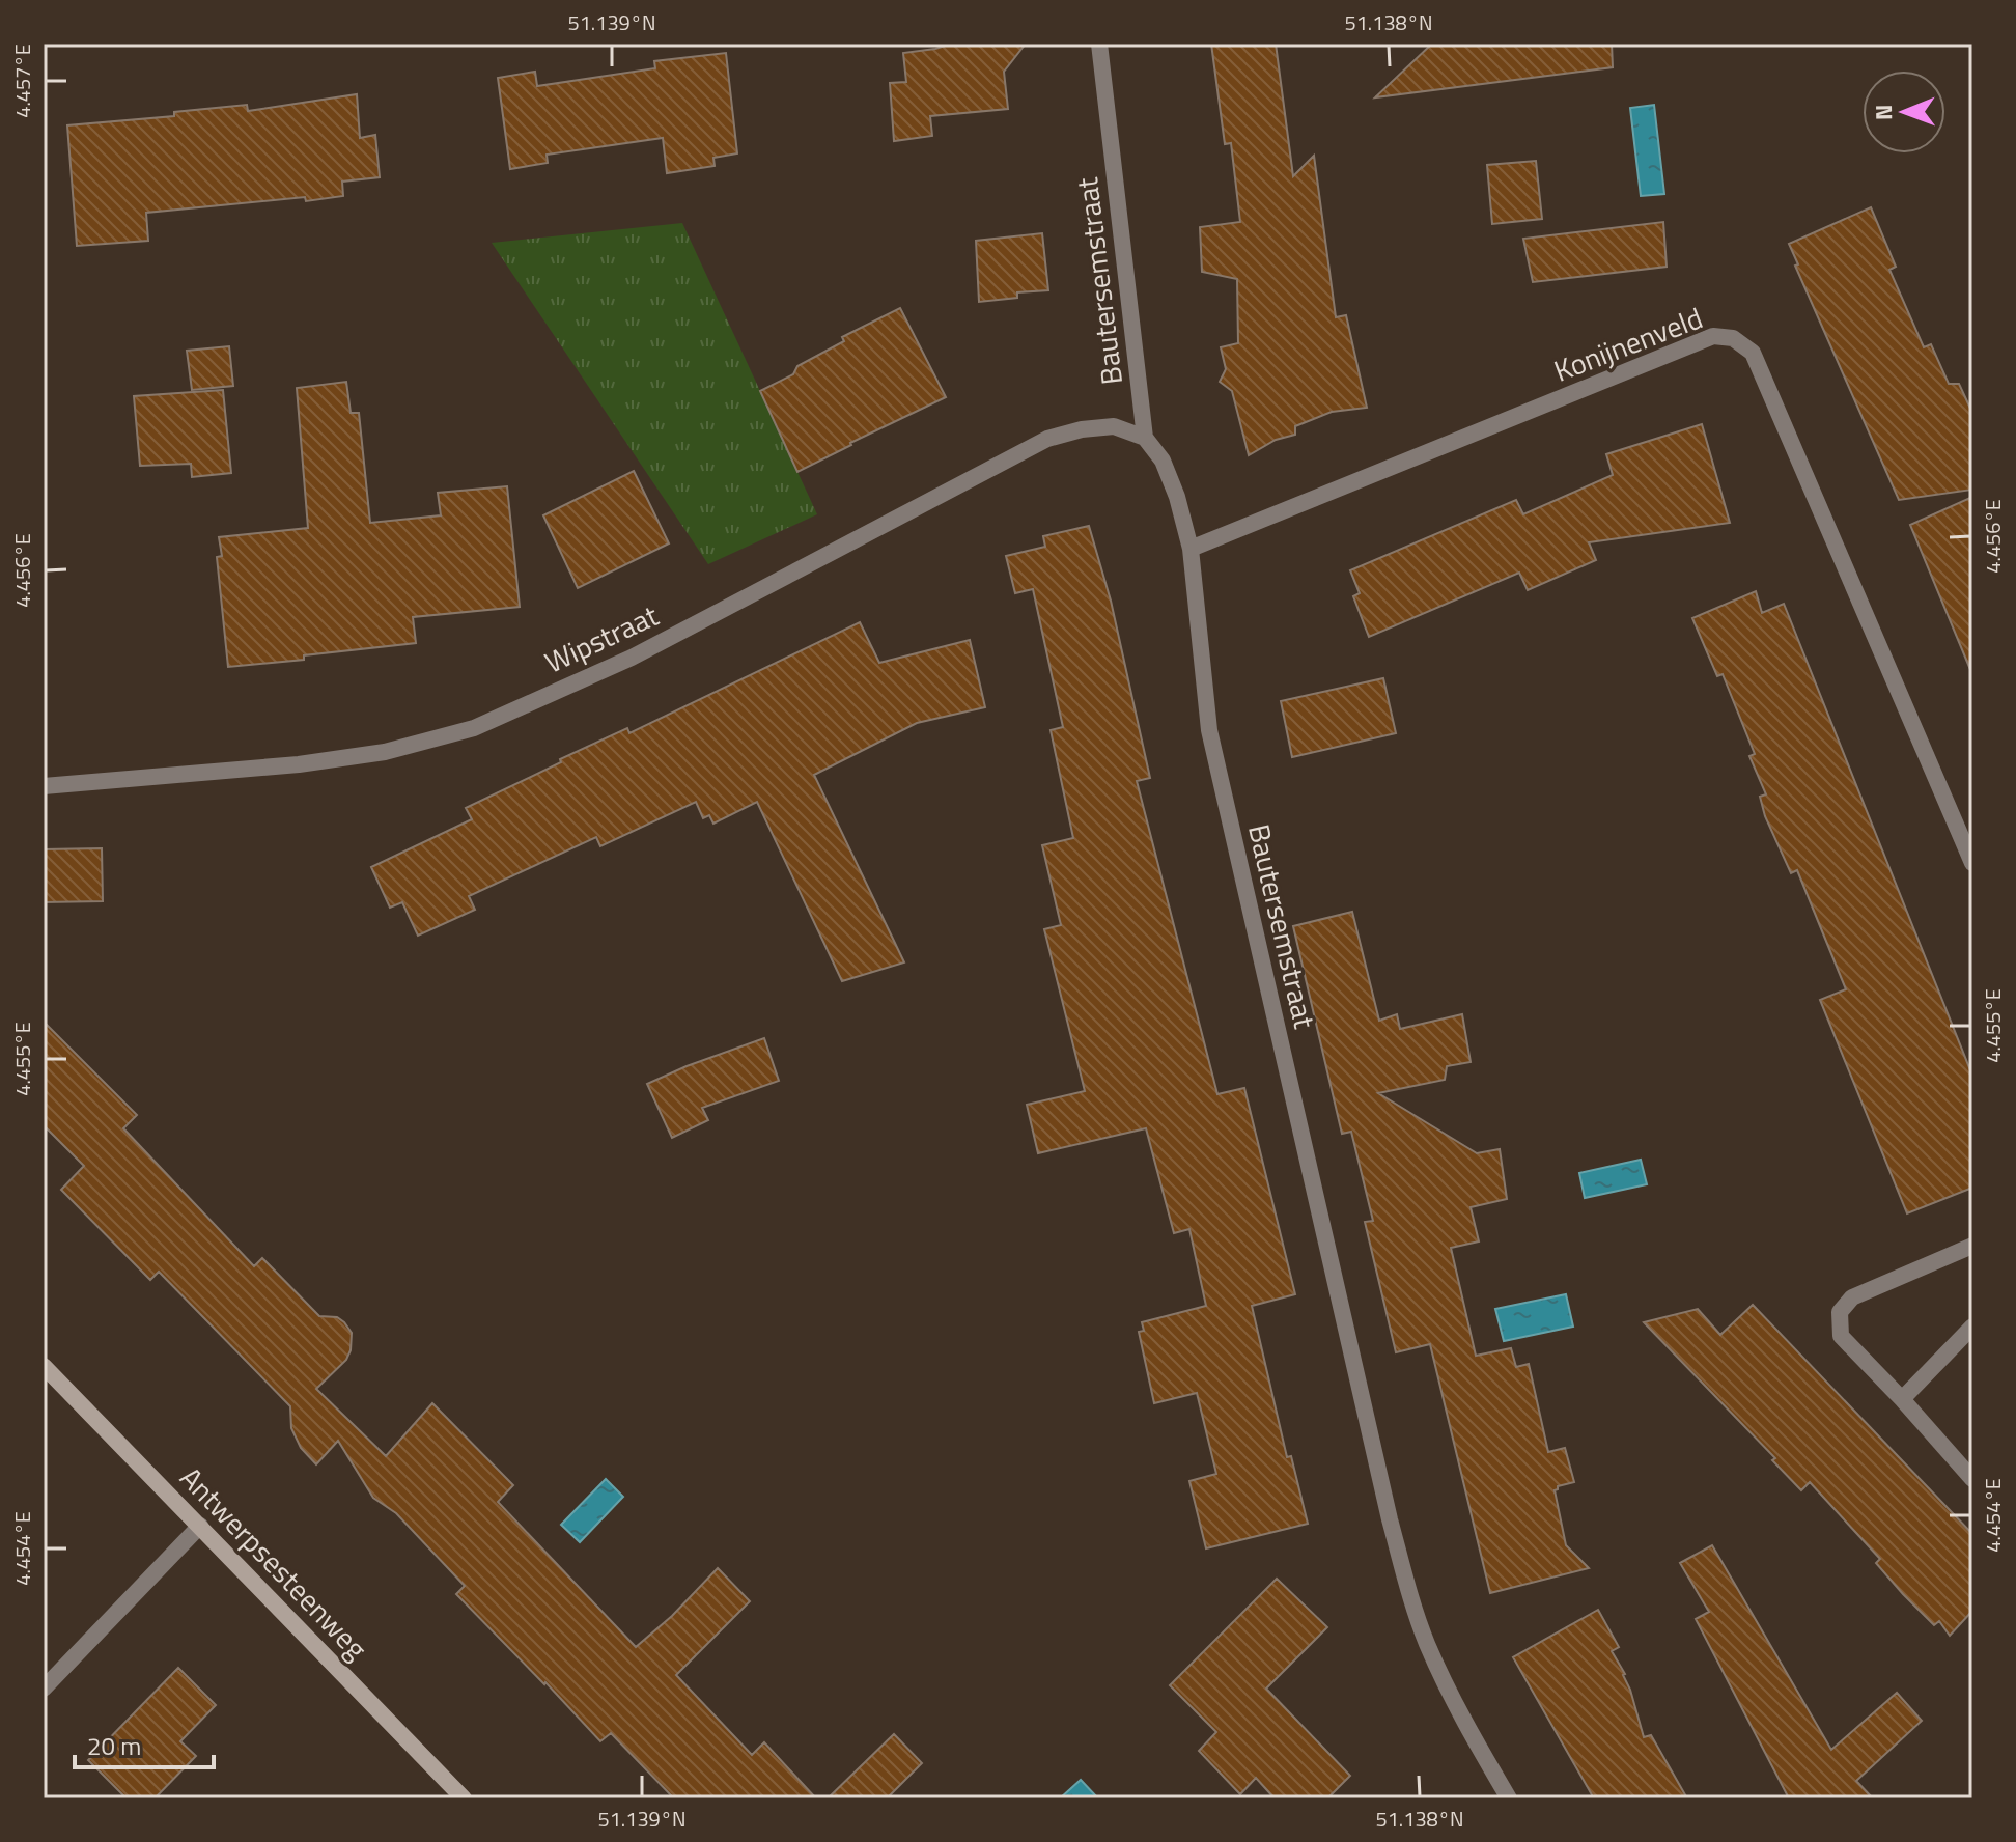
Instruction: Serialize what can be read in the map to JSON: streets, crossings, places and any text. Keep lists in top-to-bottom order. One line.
{"streets":{"street":["Bautersemstraat","Konijnenveld","Wipstraat","Antwerpsesteenweg"]},"crossings":[["Bautersemstraat","Konijnenveld"],["Bautersemstraat","Wipstraat"]],"scale_bar":"20 m","north":"left","coordinates":["51.139°N","51.138°N","4.457°E","4.456°E","4.455°E","4.454°E"]}
